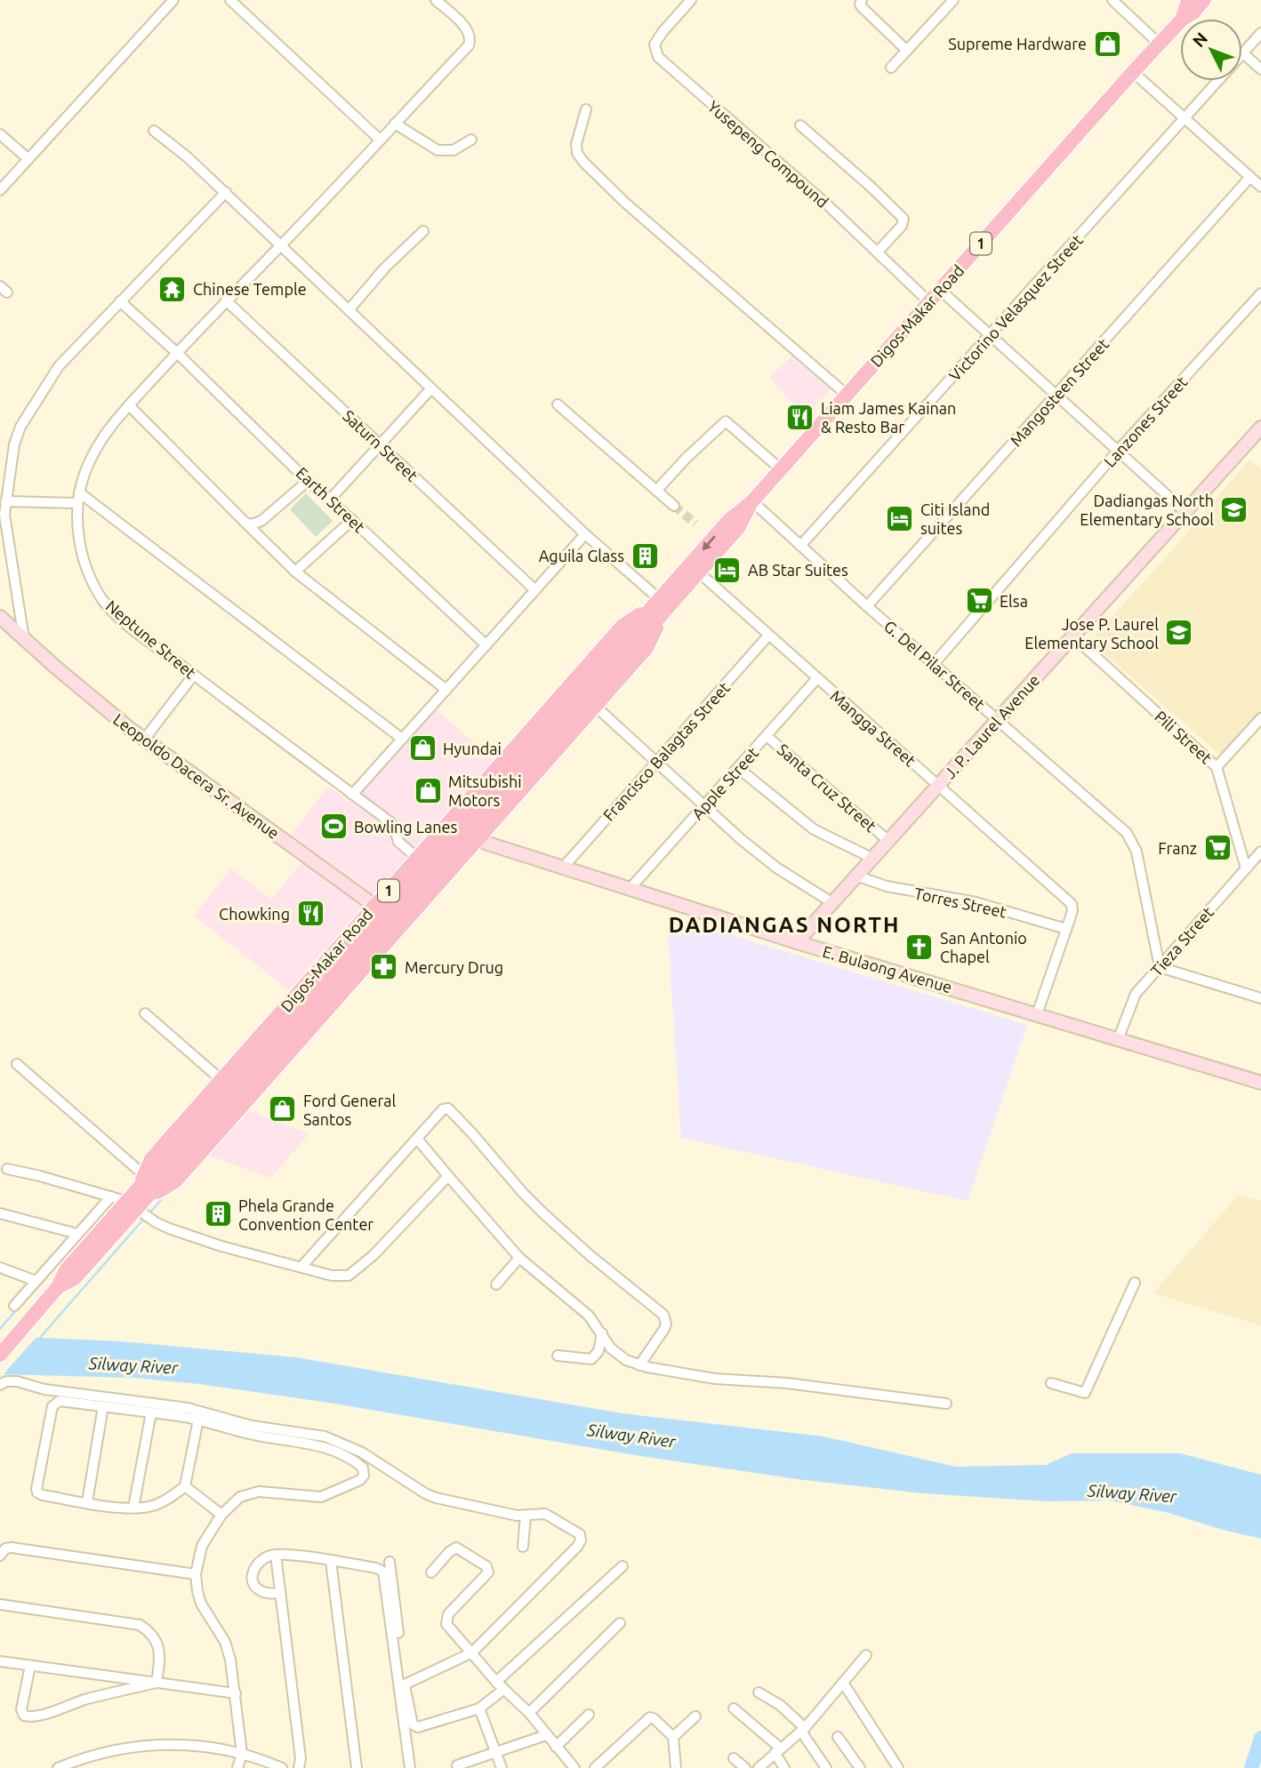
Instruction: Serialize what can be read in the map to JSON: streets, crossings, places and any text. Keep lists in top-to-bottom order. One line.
{"streets":{"main road":["1","Digos-Makar Road","J. P. Laurel Avenue","Leopoldo Dacera Sr. Avenue","E. Bulaong Avenue"],"street":["Yusepeng Compound","Victorino Velasquez Street","Mangosteen Street","Lanzones Street","Saturn Street","Earth Street","Neptune Street","G. Del Pilar Street","Mangga Street","Pili Street","Francisco Balagtas Street","Apple Street","Santa Cruz Street","Torres Street","Tieza Street"]},"crossings":[["Yusepeng Compound","Digos-Makar Road"],["Victorino Velasquez Street","G. Del Pilar Street"],["Digos-Makar Road","Neptune Street"],["Digos-Makar Road","G. Del Pilar Street"],["Digos-Makar Road","Mangga Street"],["Digos-Makar Road","Leopoldo Dacera Sr. Avenue"],["Digos-Makar Road","E. Bulaong Avenue"],["Mangosteen Street","G. Del Pilar Street"],["Lanzones Street","G. Del Pilar Street"],["Saturn Street","Neptune Street"],["Earth Street","Neptune Street"],["G. Del Pilar Street","J. P. Laurel Avenue"],["G. Del Pilar Street","Tieza Street"],["J. P. Laurel Avenue","Mangga Street"],["J. P. Laurel Avenue","Pili Street"],["J. P. Laurel Avenue","Santa Cruz Street"],["J. P. Laurel Avenue","Torres Street"],["J. P. Laurel Avenue","E. Bulaong Avenue"],["Mangga Street","Francisco Balagtas Street"],["Mangga Street","Apple Street"],["Mangga Street","Torres Street"],["Mangga Street","E. Bulaong Avenue"],["Pili Street","Tieza Street"],["Francisco Balagtas Street","E. Bulaong Avenue"],["Apple Street","Santa Cruz Street"],["Apple Street","E. Bulaong Avenue"],["Tieza Street","E. Bulaong Avenue"]],"districts":["DADIANGAS NORTH"],"water":["Silway River"],"places":{"shop":["Supreme Hardware","Hyundai","Mitsubishi Motors","Ford General Santos"],"temple":["Chinese Temple"],"restaurant":["Liam James Kainan & Resto Bar","Chowking"],"school or university":["Dadiangas North Elementary School","Jose P. Laurel Elementary School"],"hotel":["Citi Island suites","AB Star Suites"],"building":["Aguila Glass","Phela Grande Convention Center"],"supermarket":["Elsa","Franz"],"sports":["Bowling Lanes"],"church":["San Antonio Chapel"],"pharmacy":["Mercury Drug"]},"north":"top left"}
